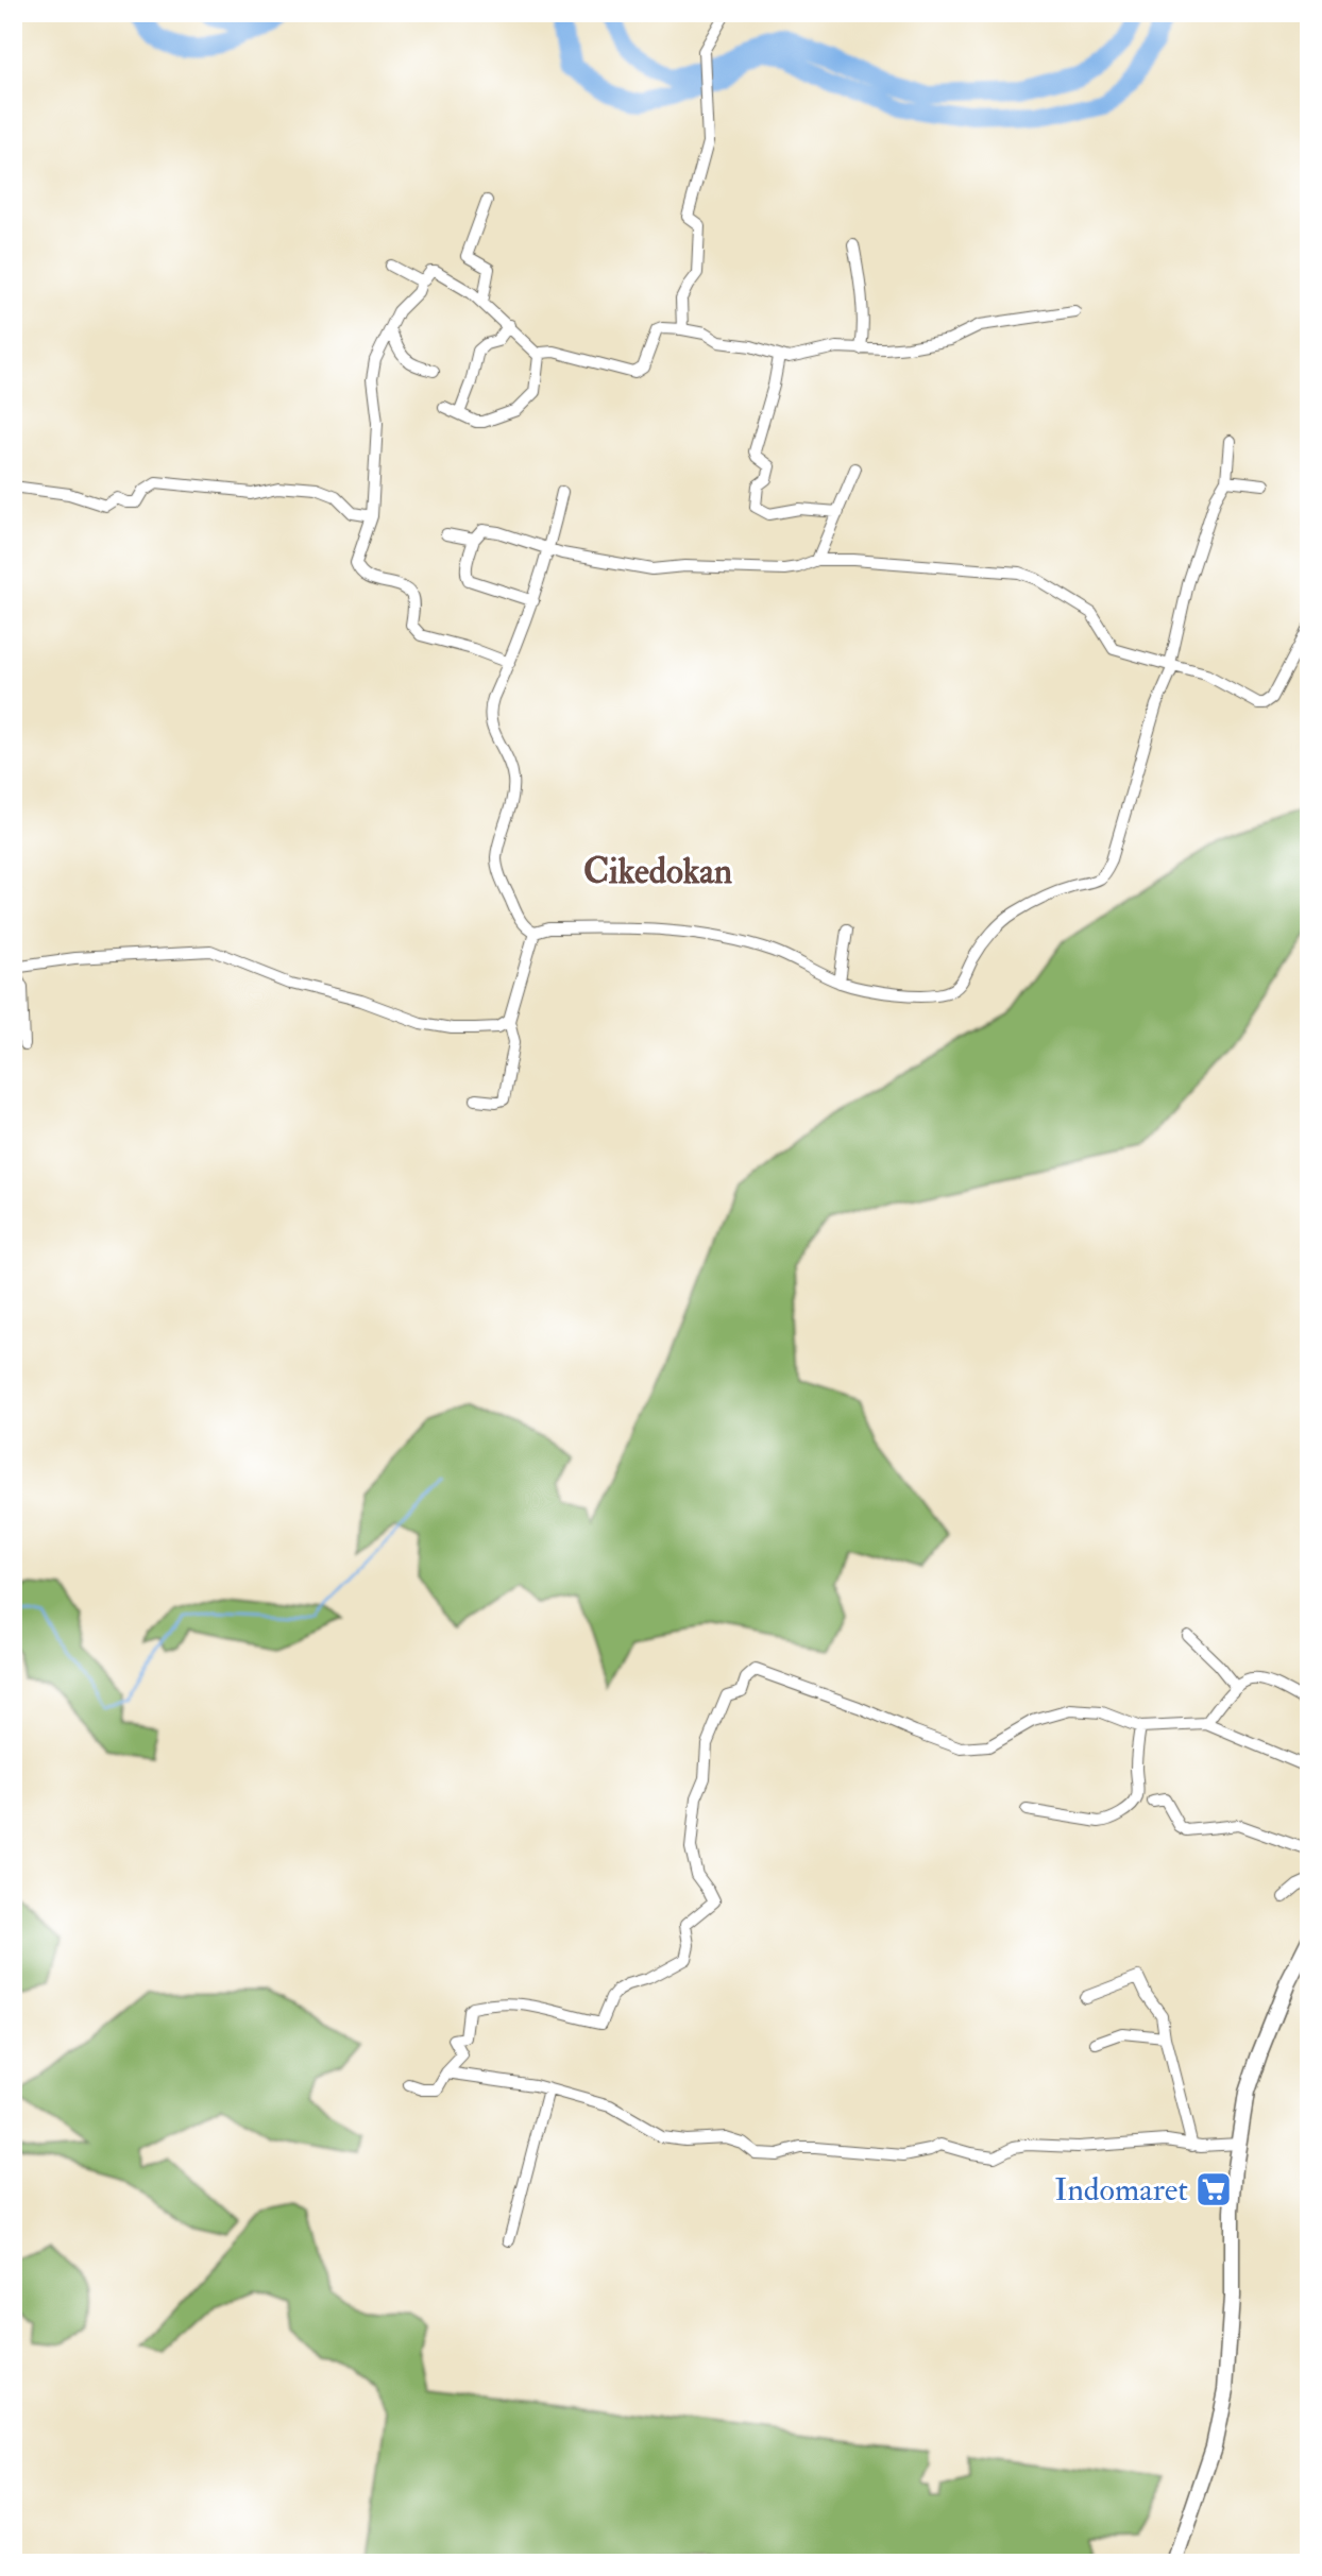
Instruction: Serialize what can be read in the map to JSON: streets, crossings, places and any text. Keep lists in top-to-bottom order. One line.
{"districts":["Cikedokan"],"places":{"supermarket":["Indomaret"]}}
